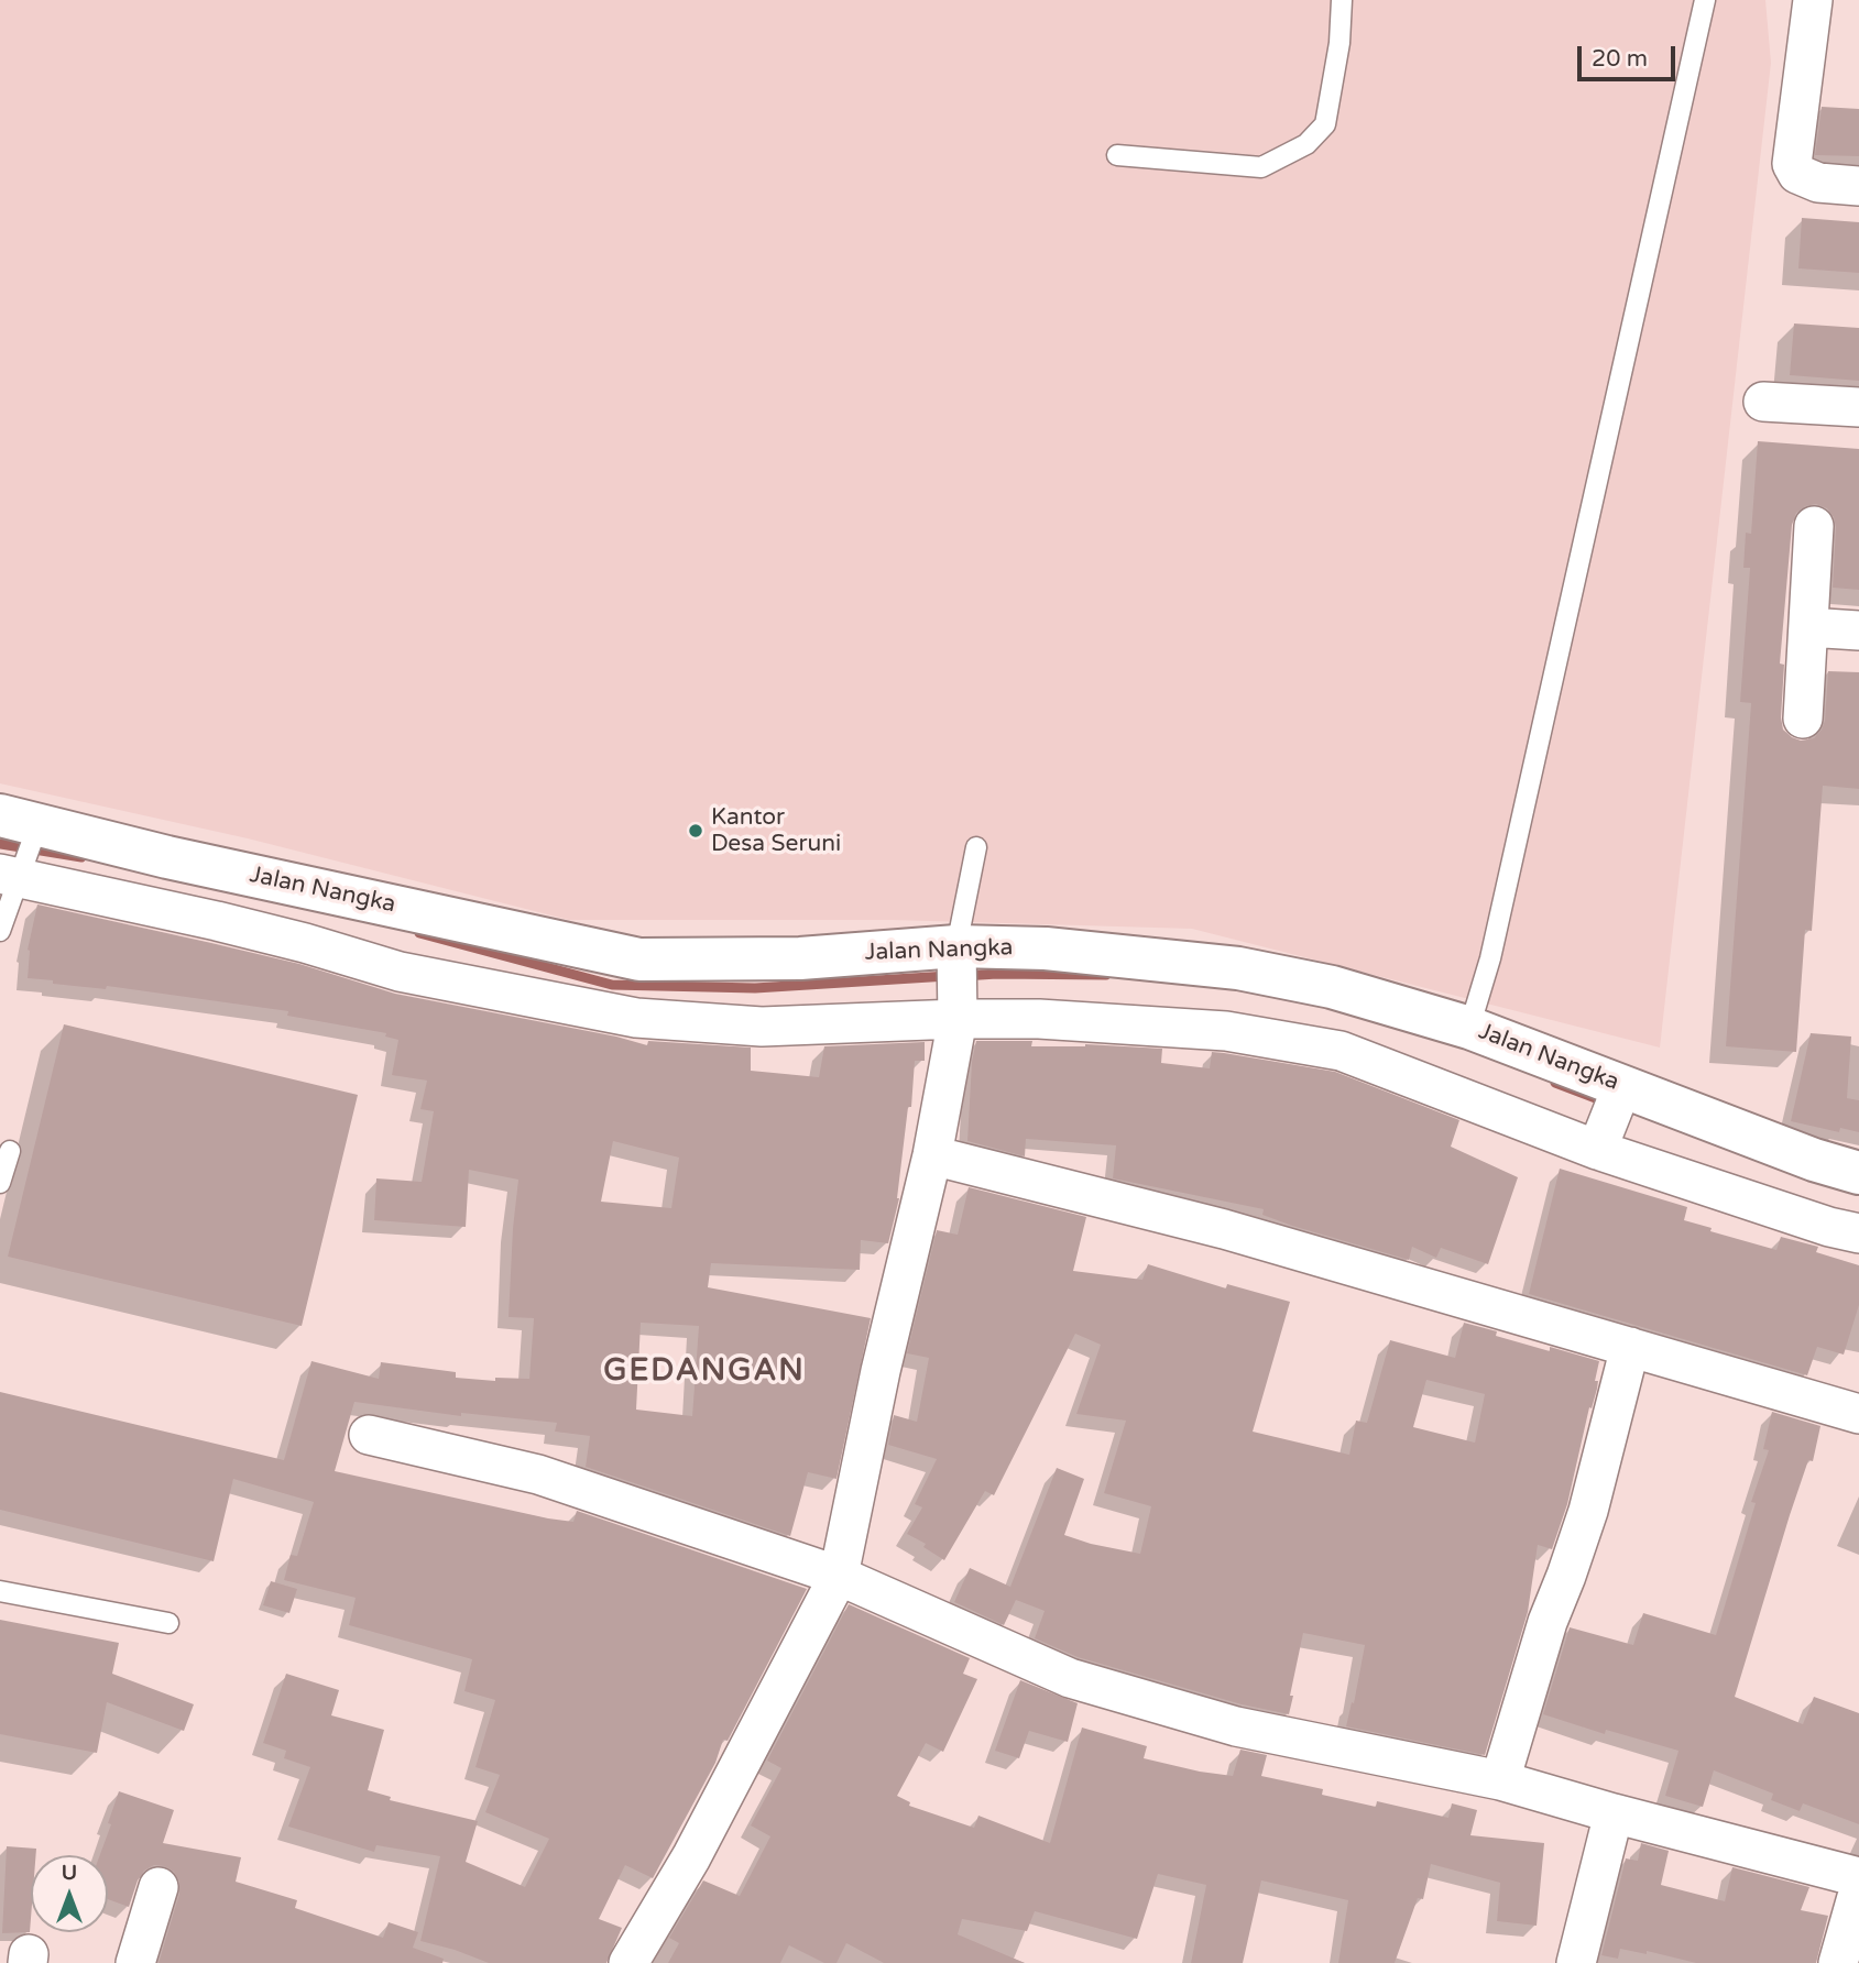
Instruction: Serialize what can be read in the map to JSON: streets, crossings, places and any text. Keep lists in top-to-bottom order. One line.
{"streets":{"street":["Jalan Nangka"]},"districts":["GEDANGAN"],"places":["Kantor Desa Seruni"],"scale_bar":"20 m","north":"top"}
